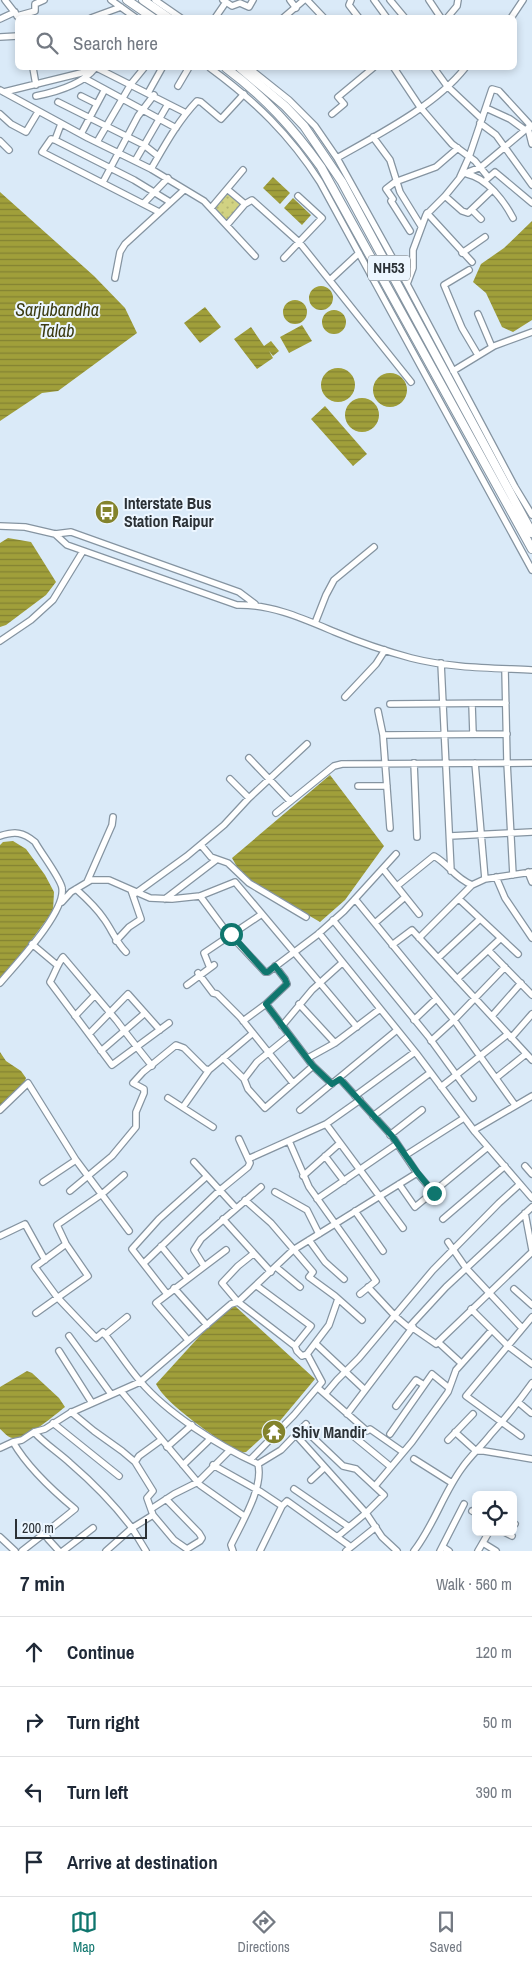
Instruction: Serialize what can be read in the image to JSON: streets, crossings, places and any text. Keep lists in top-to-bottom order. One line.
{"streets":{"highway":["NH53"]},"water":["Sarjubandha Talab"],"places":{"bus stop":["Interstate Bus Station Raipur"],"temple":["Shiv Mandir"]},"scale_bar":"200 m","page":{"search":"Search here","scale":"200 m","heading":["7 min","Walk · 560 m"],"list":[["Continue","120 m"],["Turn right","50 m"],["Turn left","390 m"],"Arrive at destination"],"nav":["Map","Directions","Saved"]}}
